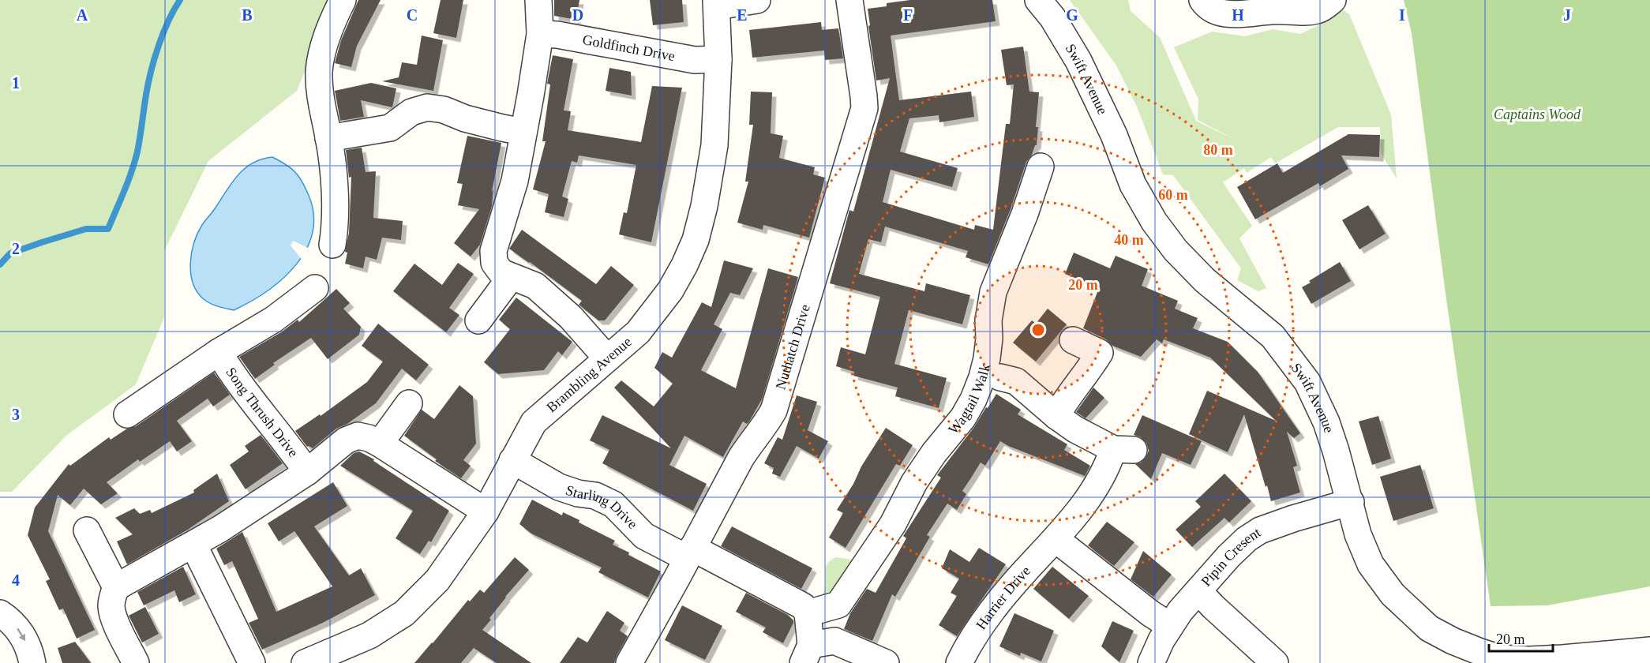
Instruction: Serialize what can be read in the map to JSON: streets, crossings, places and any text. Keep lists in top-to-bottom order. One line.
{"streets":{"street":["Goldfinch Drive","Swift Avenue","Nuthatch Drive","Brambling Avenue","Wagtail Walk","Song Thrush Drive","Starling Drive","Pipin Cresent","Harrier Drive"]},"crossings":[["Goldfinch Drive","Brambling Avenue"],["Swift Avenue","Pipin Cresent"],["Nuthatch Drive","Starling Drive"],["Brambling Avenue","Song Thrush Drive"],["Brambling Avenue","Starling Drive"]],"parks":["Captains Wood"],"scale_bar":"20 m","grid":{"columns":["A","B","C","D","E","F","G","H","I","J"],"rows":["1","2","3","4"]},"rings":["80 m","60 m","40 m","20 m"]}
